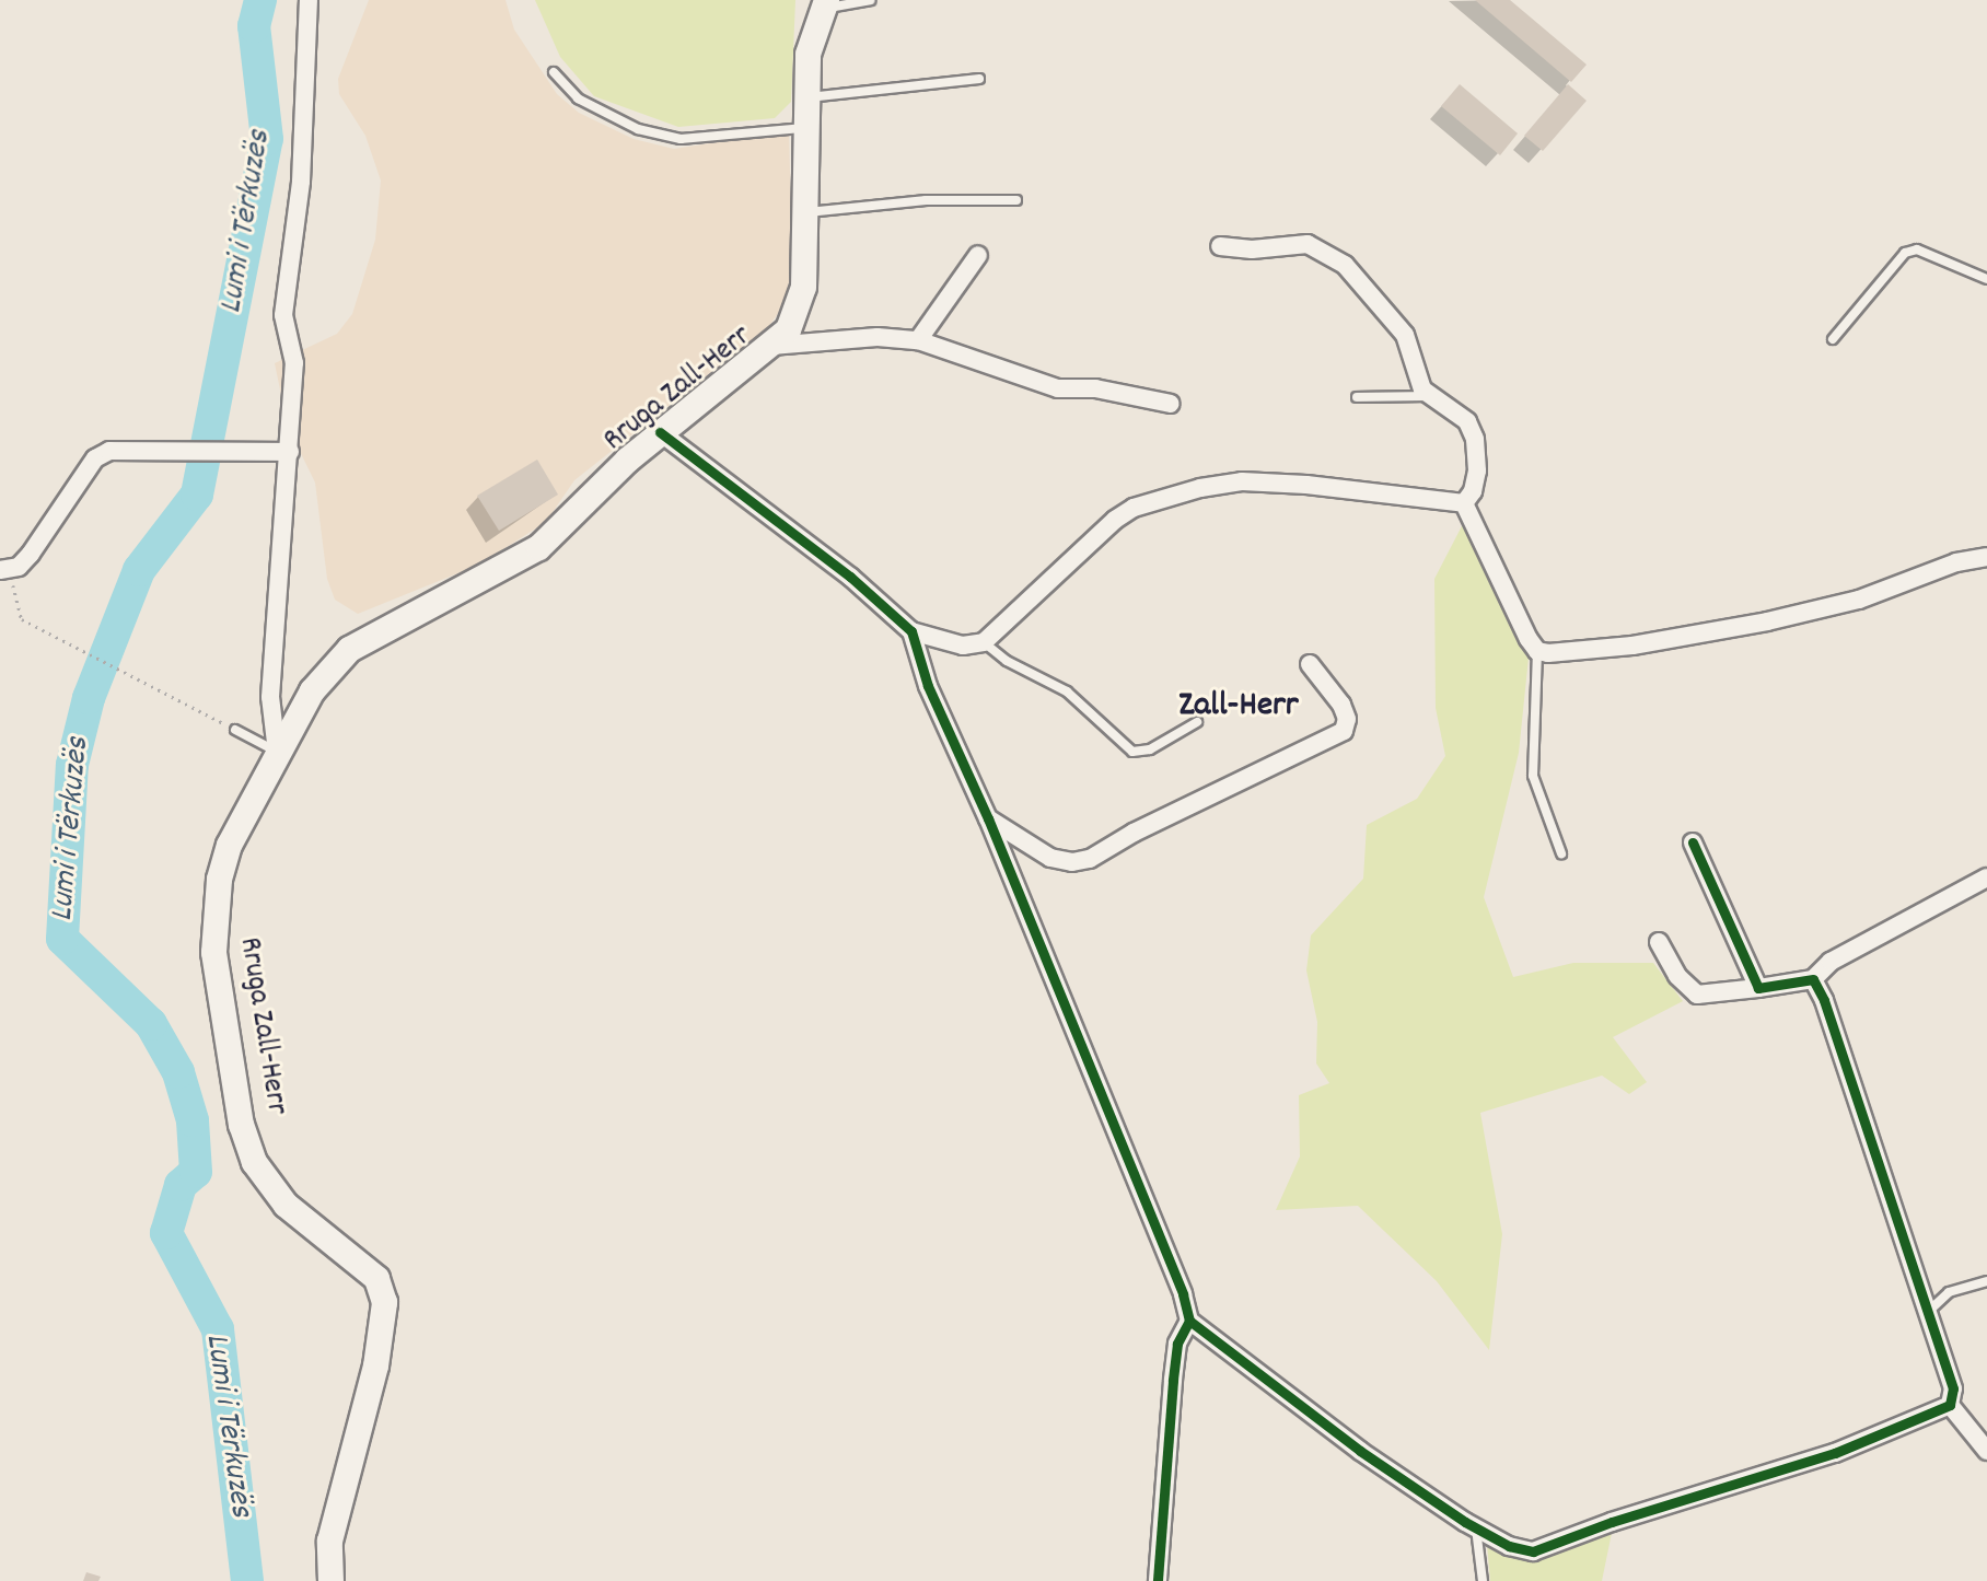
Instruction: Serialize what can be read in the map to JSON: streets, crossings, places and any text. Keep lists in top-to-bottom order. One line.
{"streets":{"street":["Rruga Zall-Herr"]},"districts":["Zall-Herr"],"water":["Lumi i Tërkuzës"]}
